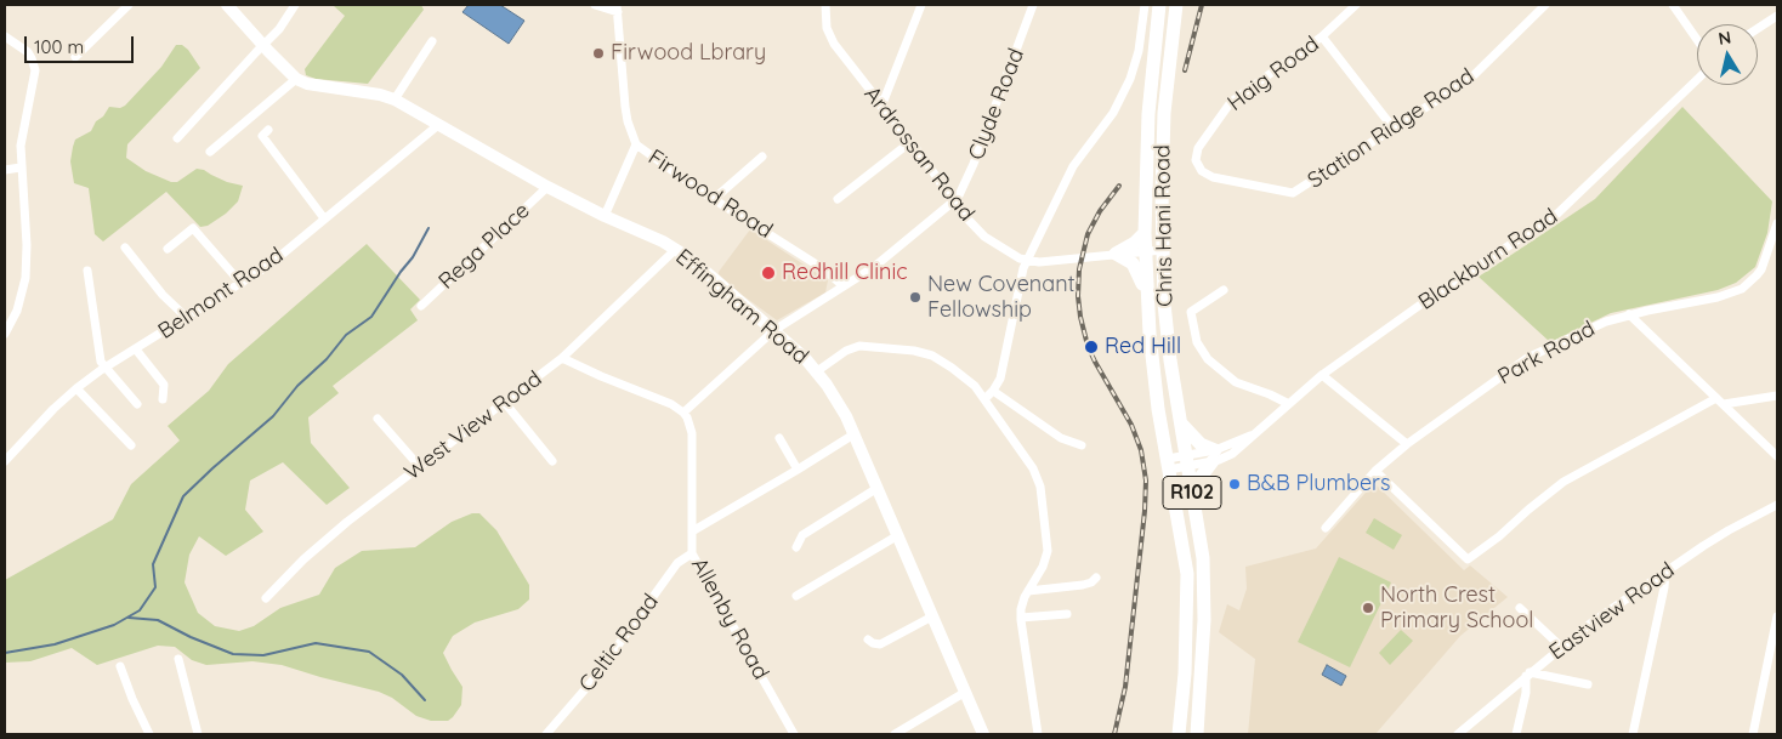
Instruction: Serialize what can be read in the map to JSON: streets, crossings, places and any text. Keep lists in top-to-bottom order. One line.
{"streets":{"main road":["Chris Hani Road","R102"],"street":["Haig Road","Clyde Road","Station Ridge Road","Ardrossan Road","Firwood Road","Rega Place","Blackburn Road","Belmont Road","Effingham Road","Park Road","West View Road","Eastview Road","Allenby Road","Celtic Road"]},"crossings":[["Haig Road","Station Ridge Road"],["Clyde Road","Ardrossan Road"],["Ardrossan Road","Chris Hani Road"],["Firwood Road","Effingham Road"],["Chris Hani Road","Blackburn Road"],["Rega Place","Effingham Road"],["Belmont Road","Effingham Road"],["Effingham Road","West View Road"],["Allenby Road","Celtic Road"]],"places":["Firwood Lbrary","Redhill Clinic","New Covenant Fellowship","Red Hill","B&B Plumbers","North Crest Primary School"],"scale_bar":"100 m","north":"top"}
